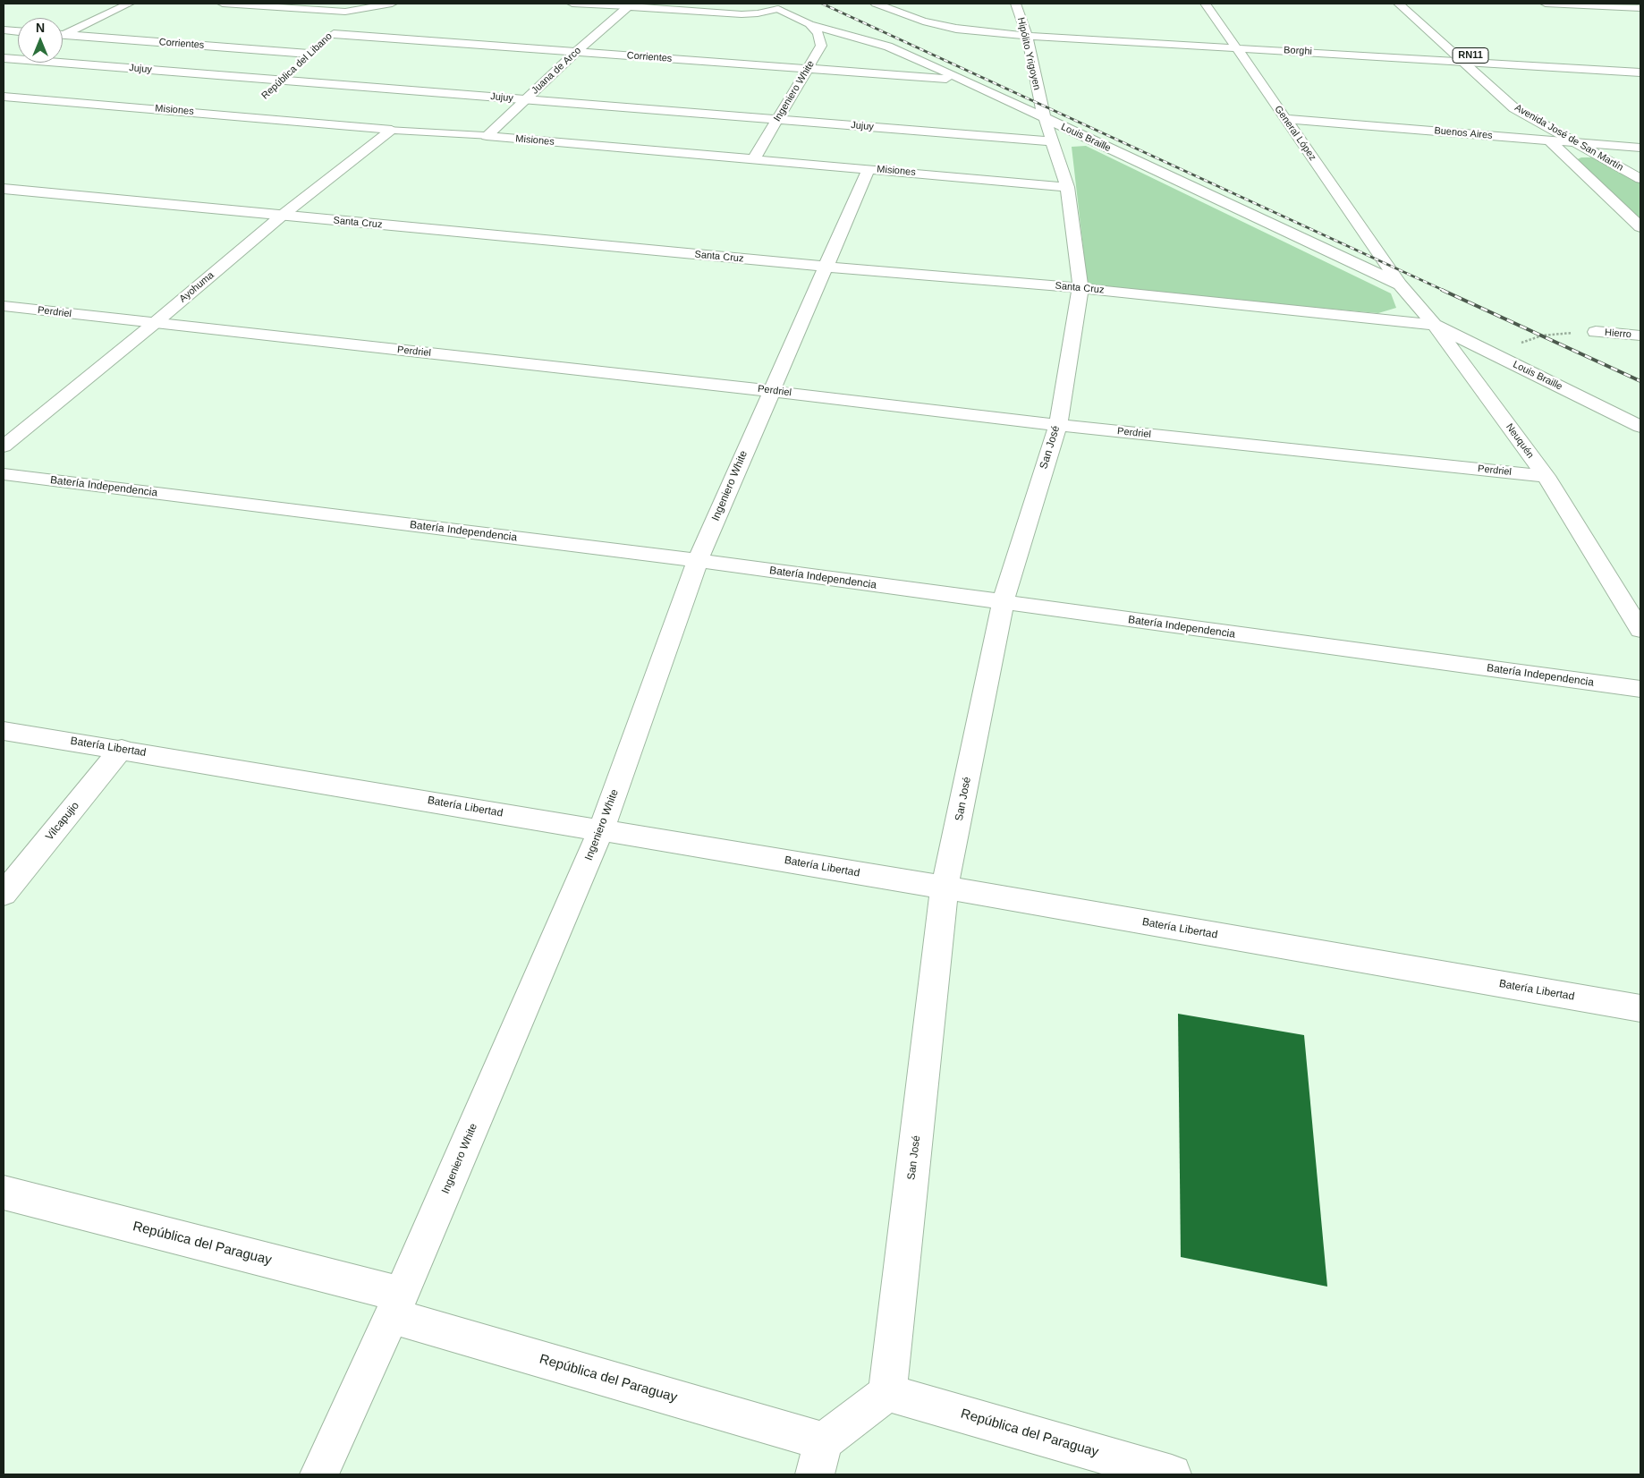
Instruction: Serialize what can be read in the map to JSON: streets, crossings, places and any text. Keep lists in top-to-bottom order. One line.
{"streets":{"street":["Corrientes","Borghi","Hipólito Yrigoyen","RN11","República del Libano","Jujuy","Juana de Arco","Ingeniero White","Misiones","General López","Buenos Aires","Louis Braille","Avenida José de San Martín","Santa Cruz","Ayohuma","Perdriel","Hierro","Neuquén","San José","Batería Independencia","Batería Libertad","Vilcapujio","República del Paraguay"]},"crossings":[["Corrientes","República del Libano"],["Corrientes","Juana de Arco"],["Corrientes","Ingeniero White"],["Corrientes","Louis Braille"],["Borghi","Hipólito Yrigoyen"],["Borghi","General López"],["Borghi","Avenida José de San Martín"],["Hipólito Yrigoyen","San José"],["República del Libano","Jujuy"],["República del Libano","Misiones"],["Jujuy","Juana de Arco"],["Jujuy","Ingeniero White"],["Jujuy","Louis Braille"],["Jujuy","San José"],["Juana de Arco","Misiones"],["Ingeniero White","Misiones"],["Ingeniero White","Louis Braille"],["Ingeniero White","Santa Cruz"],["Ingeniero White","Perdriel"],["Ingeniero White","Batería Independencia"],["Ingeniero White","Batería Libertad"],["Ingeniero White","República del Paraguay"],["Misiones","Ayohuma"],["Misiones","San José"],["General López","Buenos Aires"],["General López","Neuquén"],["Buenos Aires","Avenida José de San Martín"],["Louis Braille","Santa Cruz"],["Louis Braille","Neuquén"],["Louis Braille","San José"],["Santa Cruz","Ayohuma"],["Santa Cruz","Neuquén"],["Santa Cruz","San José"],["Ayohuma","Perdriel"],["Perdriel","Neuquén"],["Perdriel","San José"],["San José","Batería Independencia"],["San José","Batería Libertad"],["San José","República del Paraguay"],["Batería Libertad","Vilcapujio"]],"north":"top"}
